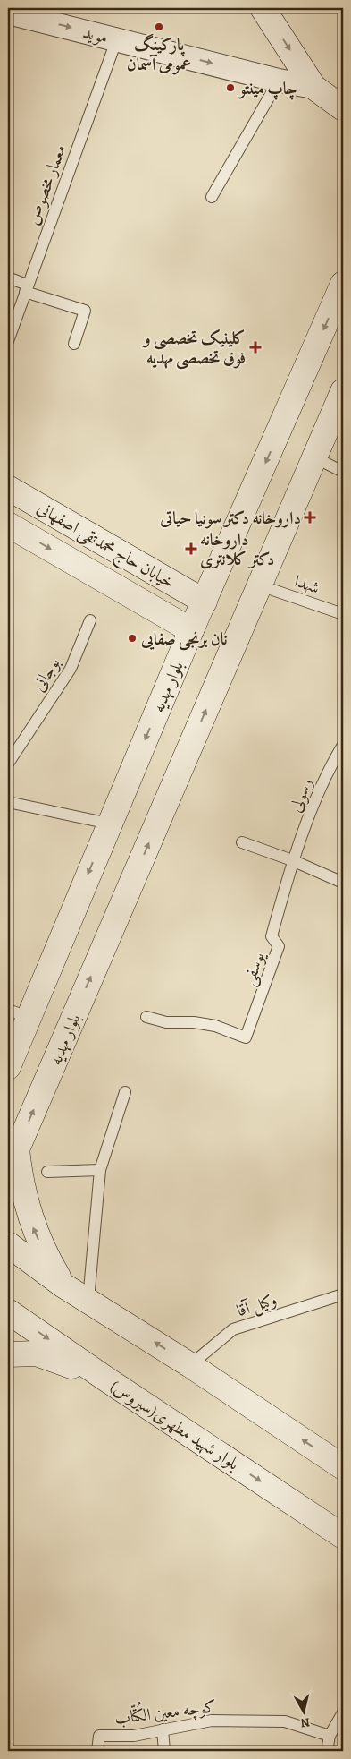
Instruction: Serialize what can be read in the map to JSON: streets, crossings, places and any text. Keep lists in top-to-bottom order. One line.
{"streets":{"main road":["خیابان حاج محمدتقی اصفهانی","بلوار مهدیه","بلوار شهید مطهری(سیروس)"],"street":["موید"],"lane":["معمار مخصوص","شهدا","بوجانی","رسولی","یوسفی","وکیل آقا","کوچه معین الکُتّاب"]},"crossings":[["موید","معمار مخصوص"],["خیابان حاج محمدتقی اصفهانی","بلوار مهدیه"],["شهدا","بلوار مهدیه"],["رسولی","یوسفی"]],"one_way":["موید"],"places":{"other":["پارکینگ عمومی آسمان","چاپ مینتو","نان برنجی صفایی"],"health":["کلینیک تخصصی و فوق تخصصی مهدیه","داروخانه دکتر سونیا حیاتی","داروخانه دکتر کلانتری"]},"north":"bottom"}
